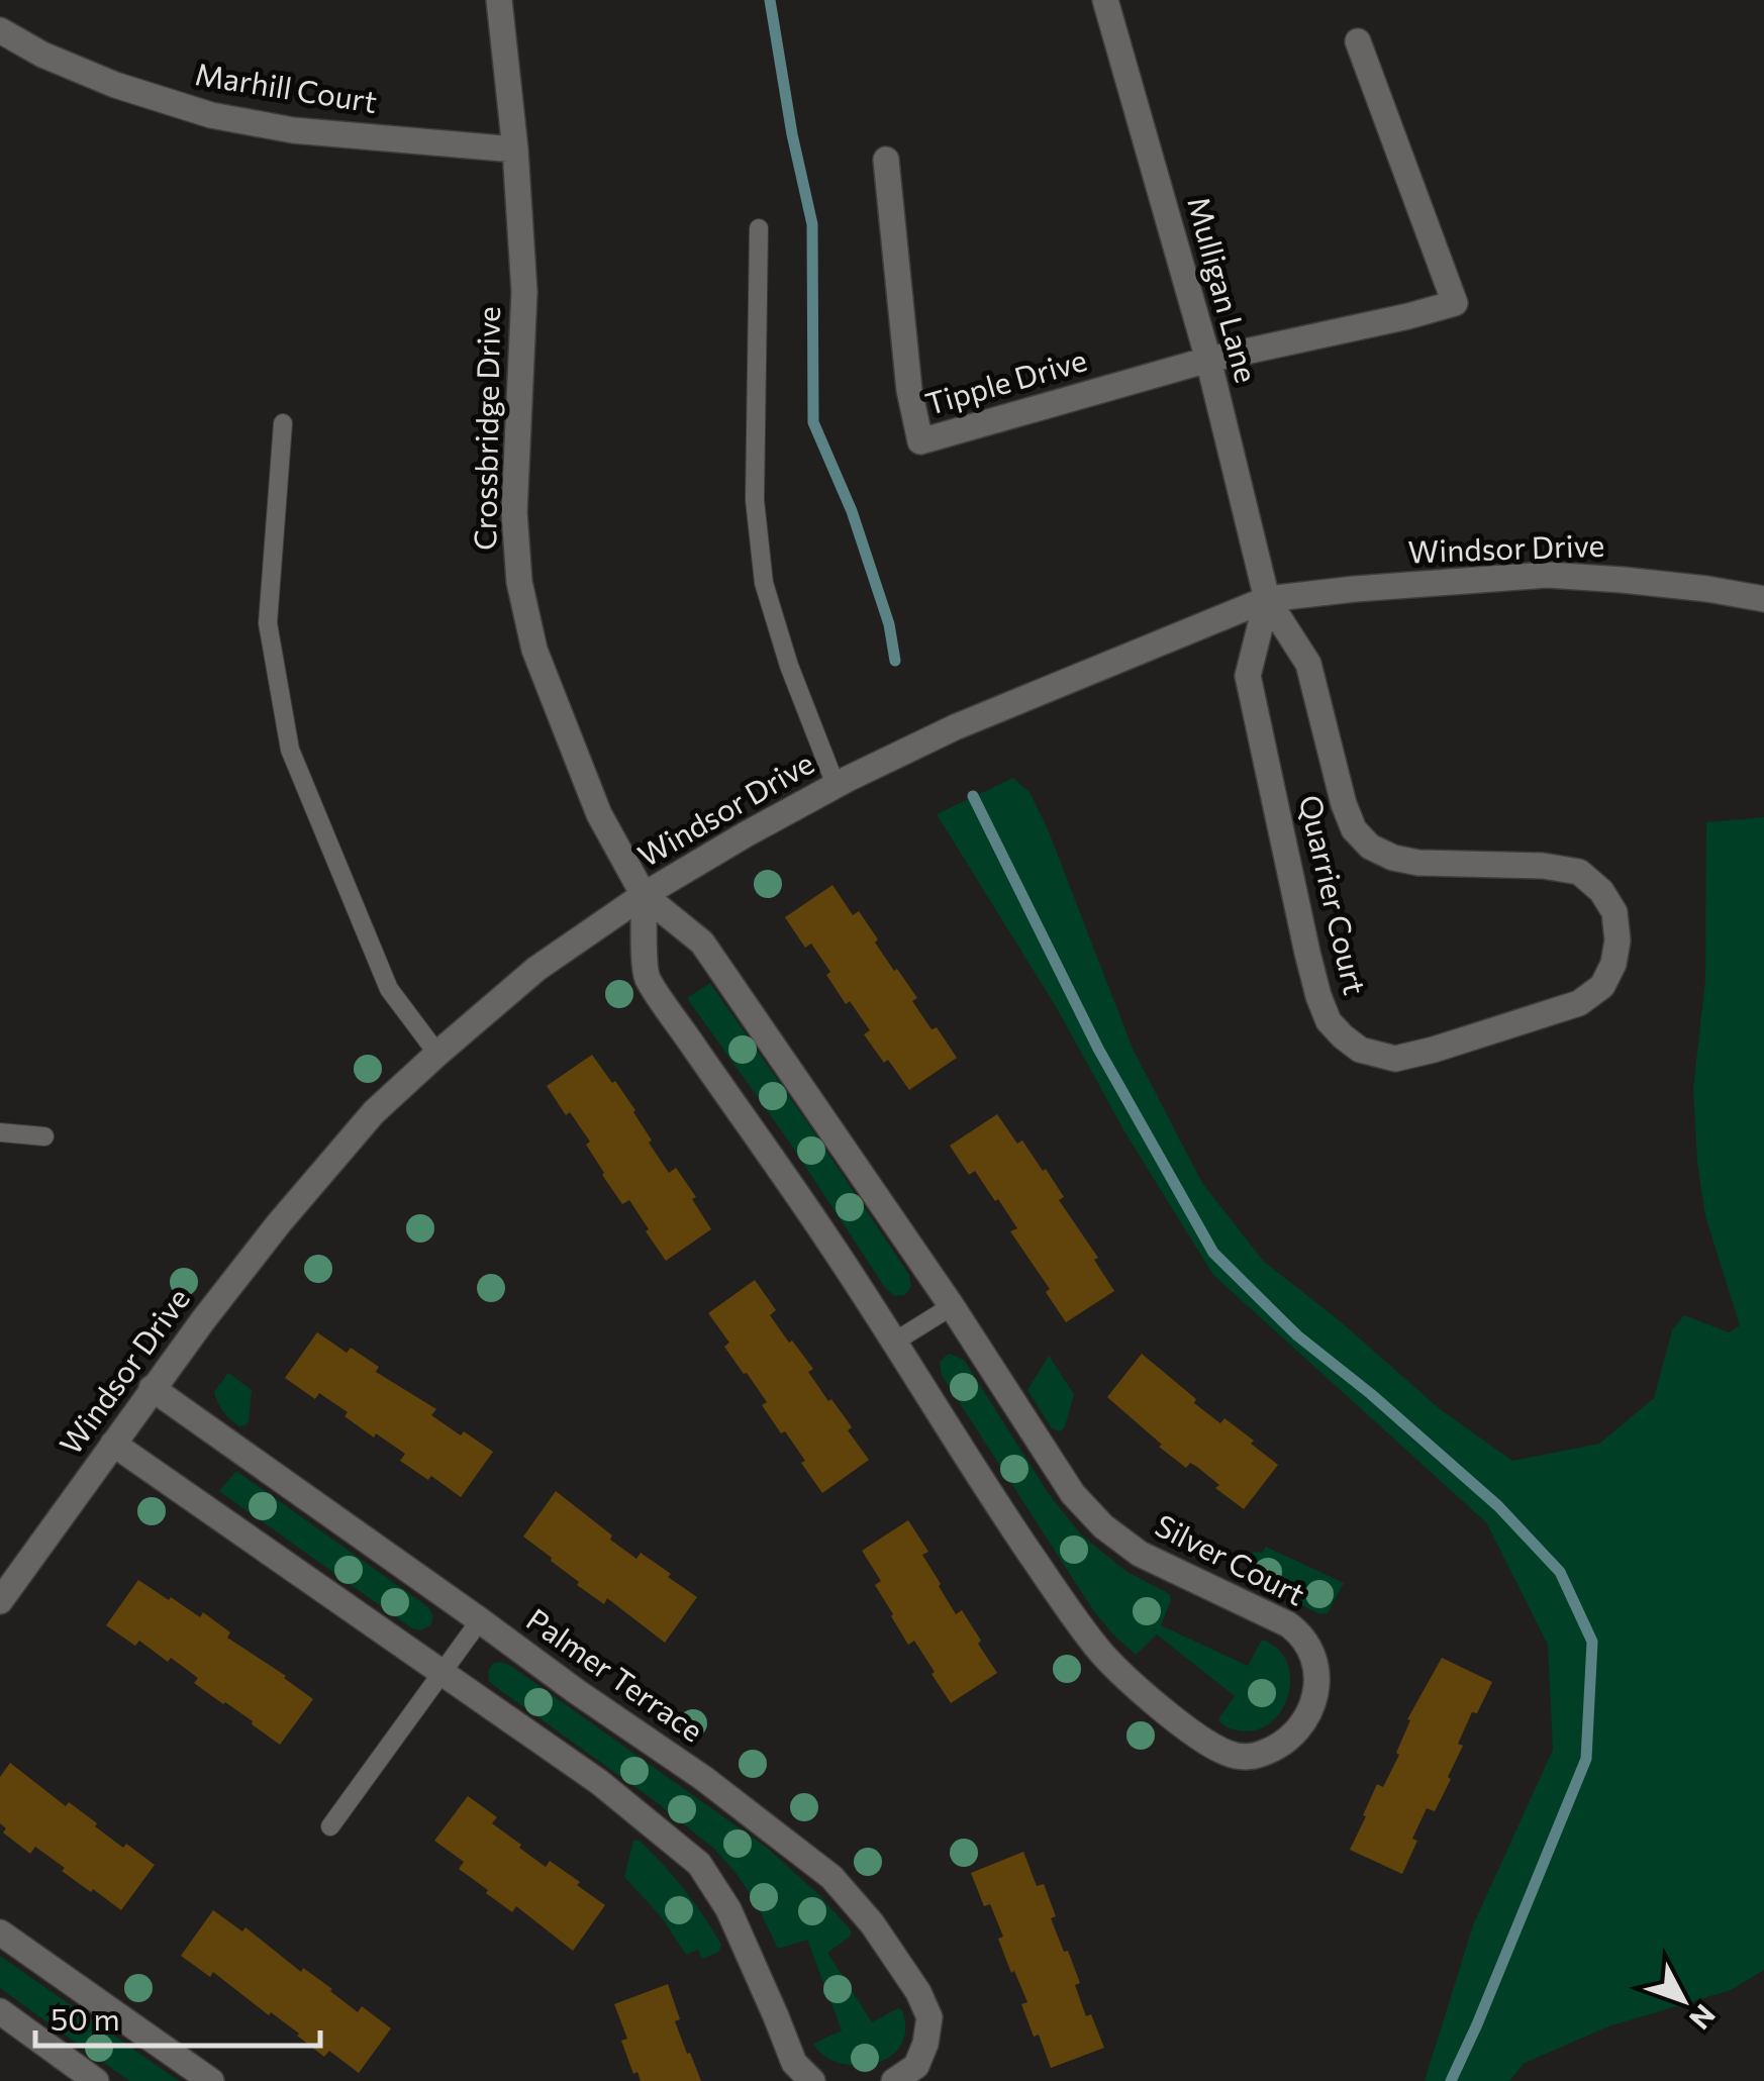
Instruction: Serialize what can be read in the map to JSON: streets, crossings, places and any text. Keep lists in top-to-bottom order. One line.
{"streets":{"street":["Marhill Court","Mulligan Lane","Tipple Drive","Crossbridge Drive","Windsor Drive","Quarrier Court","Silver Court","Palmer Terrace"]},"crossings":[["Marhill Court","Crossbridge Drive"],["Mulligan Lane","Tipple Drive"],["Mulligan Lane","Windsor Drive"],["Mulligan Lane","Quarrier Court"],["Crossbridge Drive","Windsor Drive"],["Crossbridge Drive","Silver Court"],["Windsor Drive","Quarrier Court"],["Windsor Drive","Silver Court"],["Windsor Drive","Palmer Terrace"]],"scale_bar":"50 m","north":"bottom right"}
